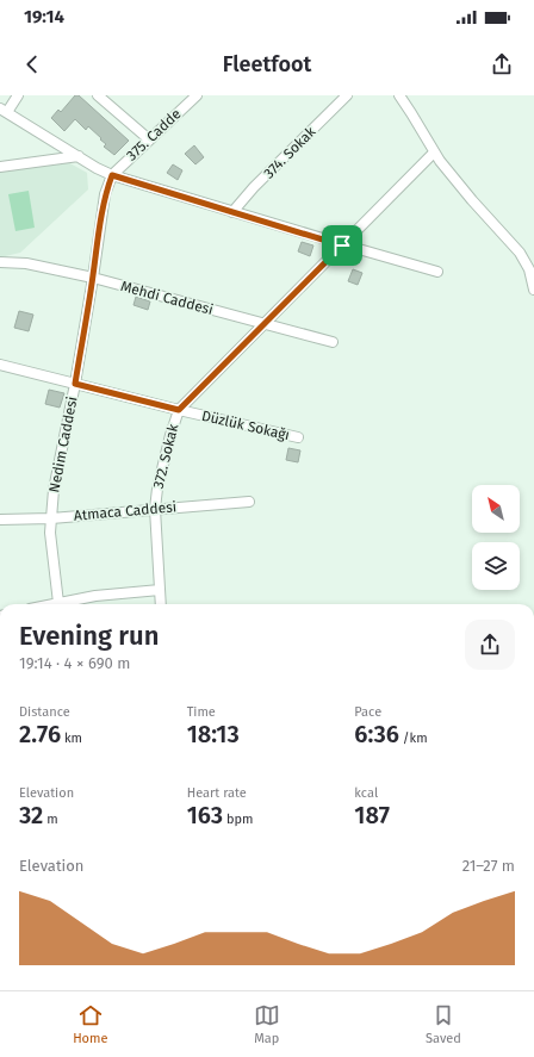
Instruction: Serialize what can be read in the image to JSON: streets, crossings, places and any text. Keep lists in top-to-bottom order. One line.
{"streets":{"street":["375. Cadde","374. Sokak","Mehdi Caddesi","Düzlük Sokağı","Nedim Caddesi","372. Sokak","Atmaca Caddesi"]},"crossings":[["375. Cadde","Nedim Caddesi"],["Mehdi Caddesi","Nedim Caddesi"],["Mehdi Caddesi","372. Sokak"],["Düzlük Sokağı","Nedim Caddesi"],["Düzlük Sokağı","372. Sokak"],["Nedim Caddesi","Atmaca Caddesi"],["372. Sokak","Atmaca Caddesi"]],"north":"top left","page":{"status":"19:14","header":"Fleetfoot","heading":["Evening run","19:14 · 4 × 690 m"],"stats":[["Distance","2.76 km"],["Time","18:13"],["Pace","6:36 /km"],["Elevation","32 m"],["Heart rate","163 bpm"],["kcal","187"]],"chart":["Elevation","21–27 m"],"tabs":["Home","Map","Saved"]}}
